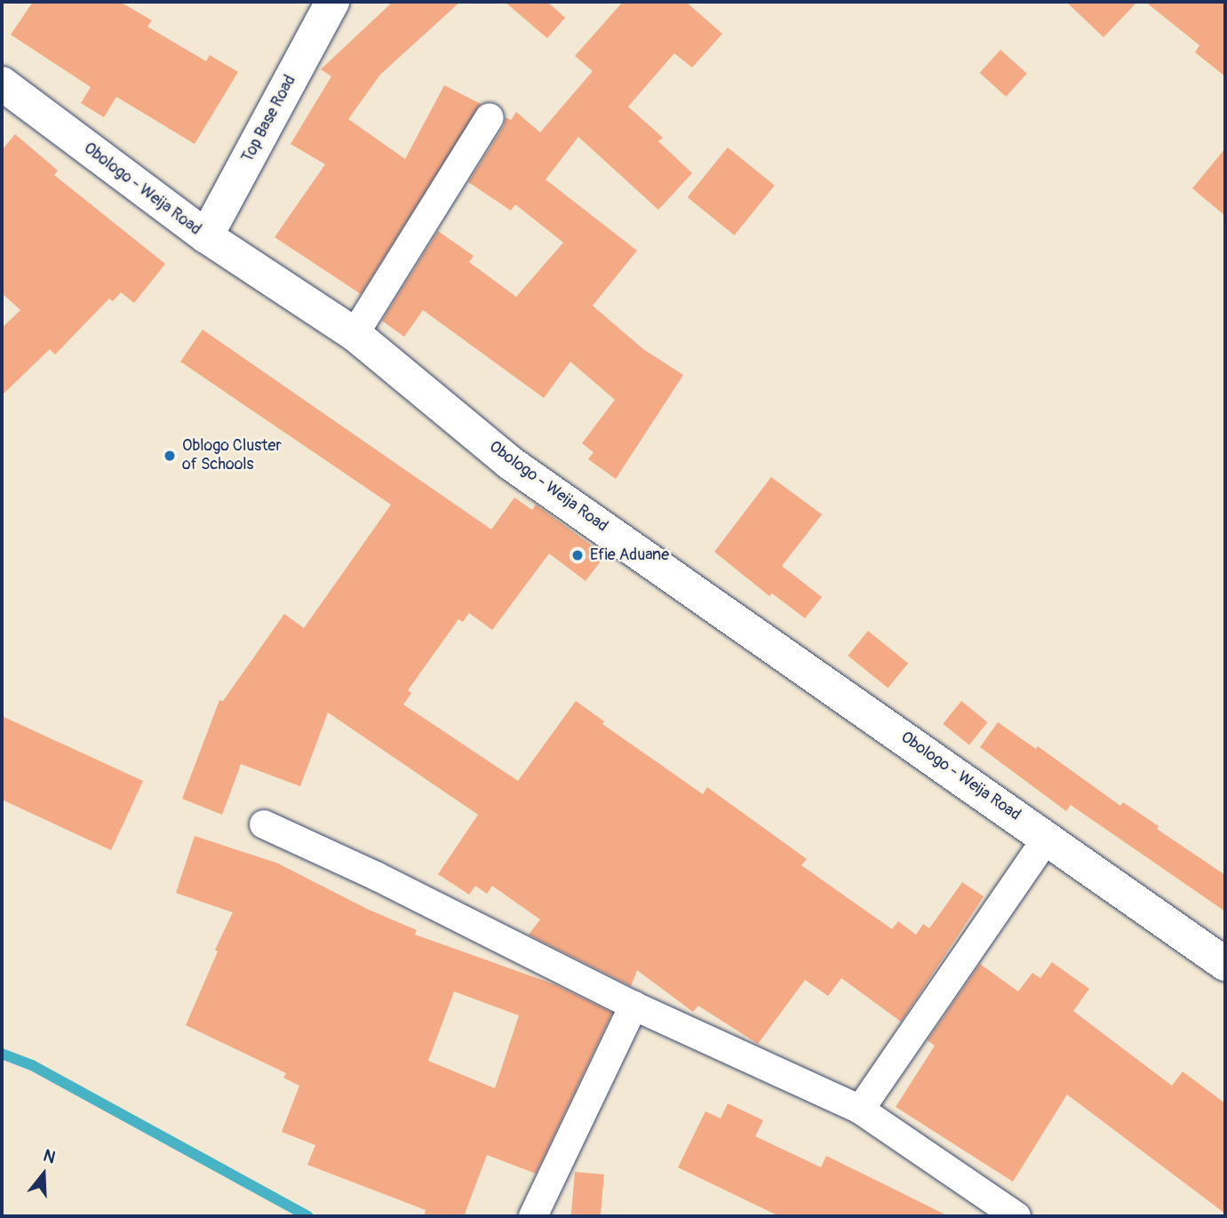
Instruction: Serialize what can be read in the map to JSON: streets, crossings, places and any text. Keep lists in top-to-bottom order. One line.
{"streets":{"street":["Top Base Road","Obologo - Weija Road"]},"crossings":[["Top Base Road","Obologo - Weija Road"]],"places":["Oblogo Cluster of Schools","Efie Aduane"],"north":"top"}
